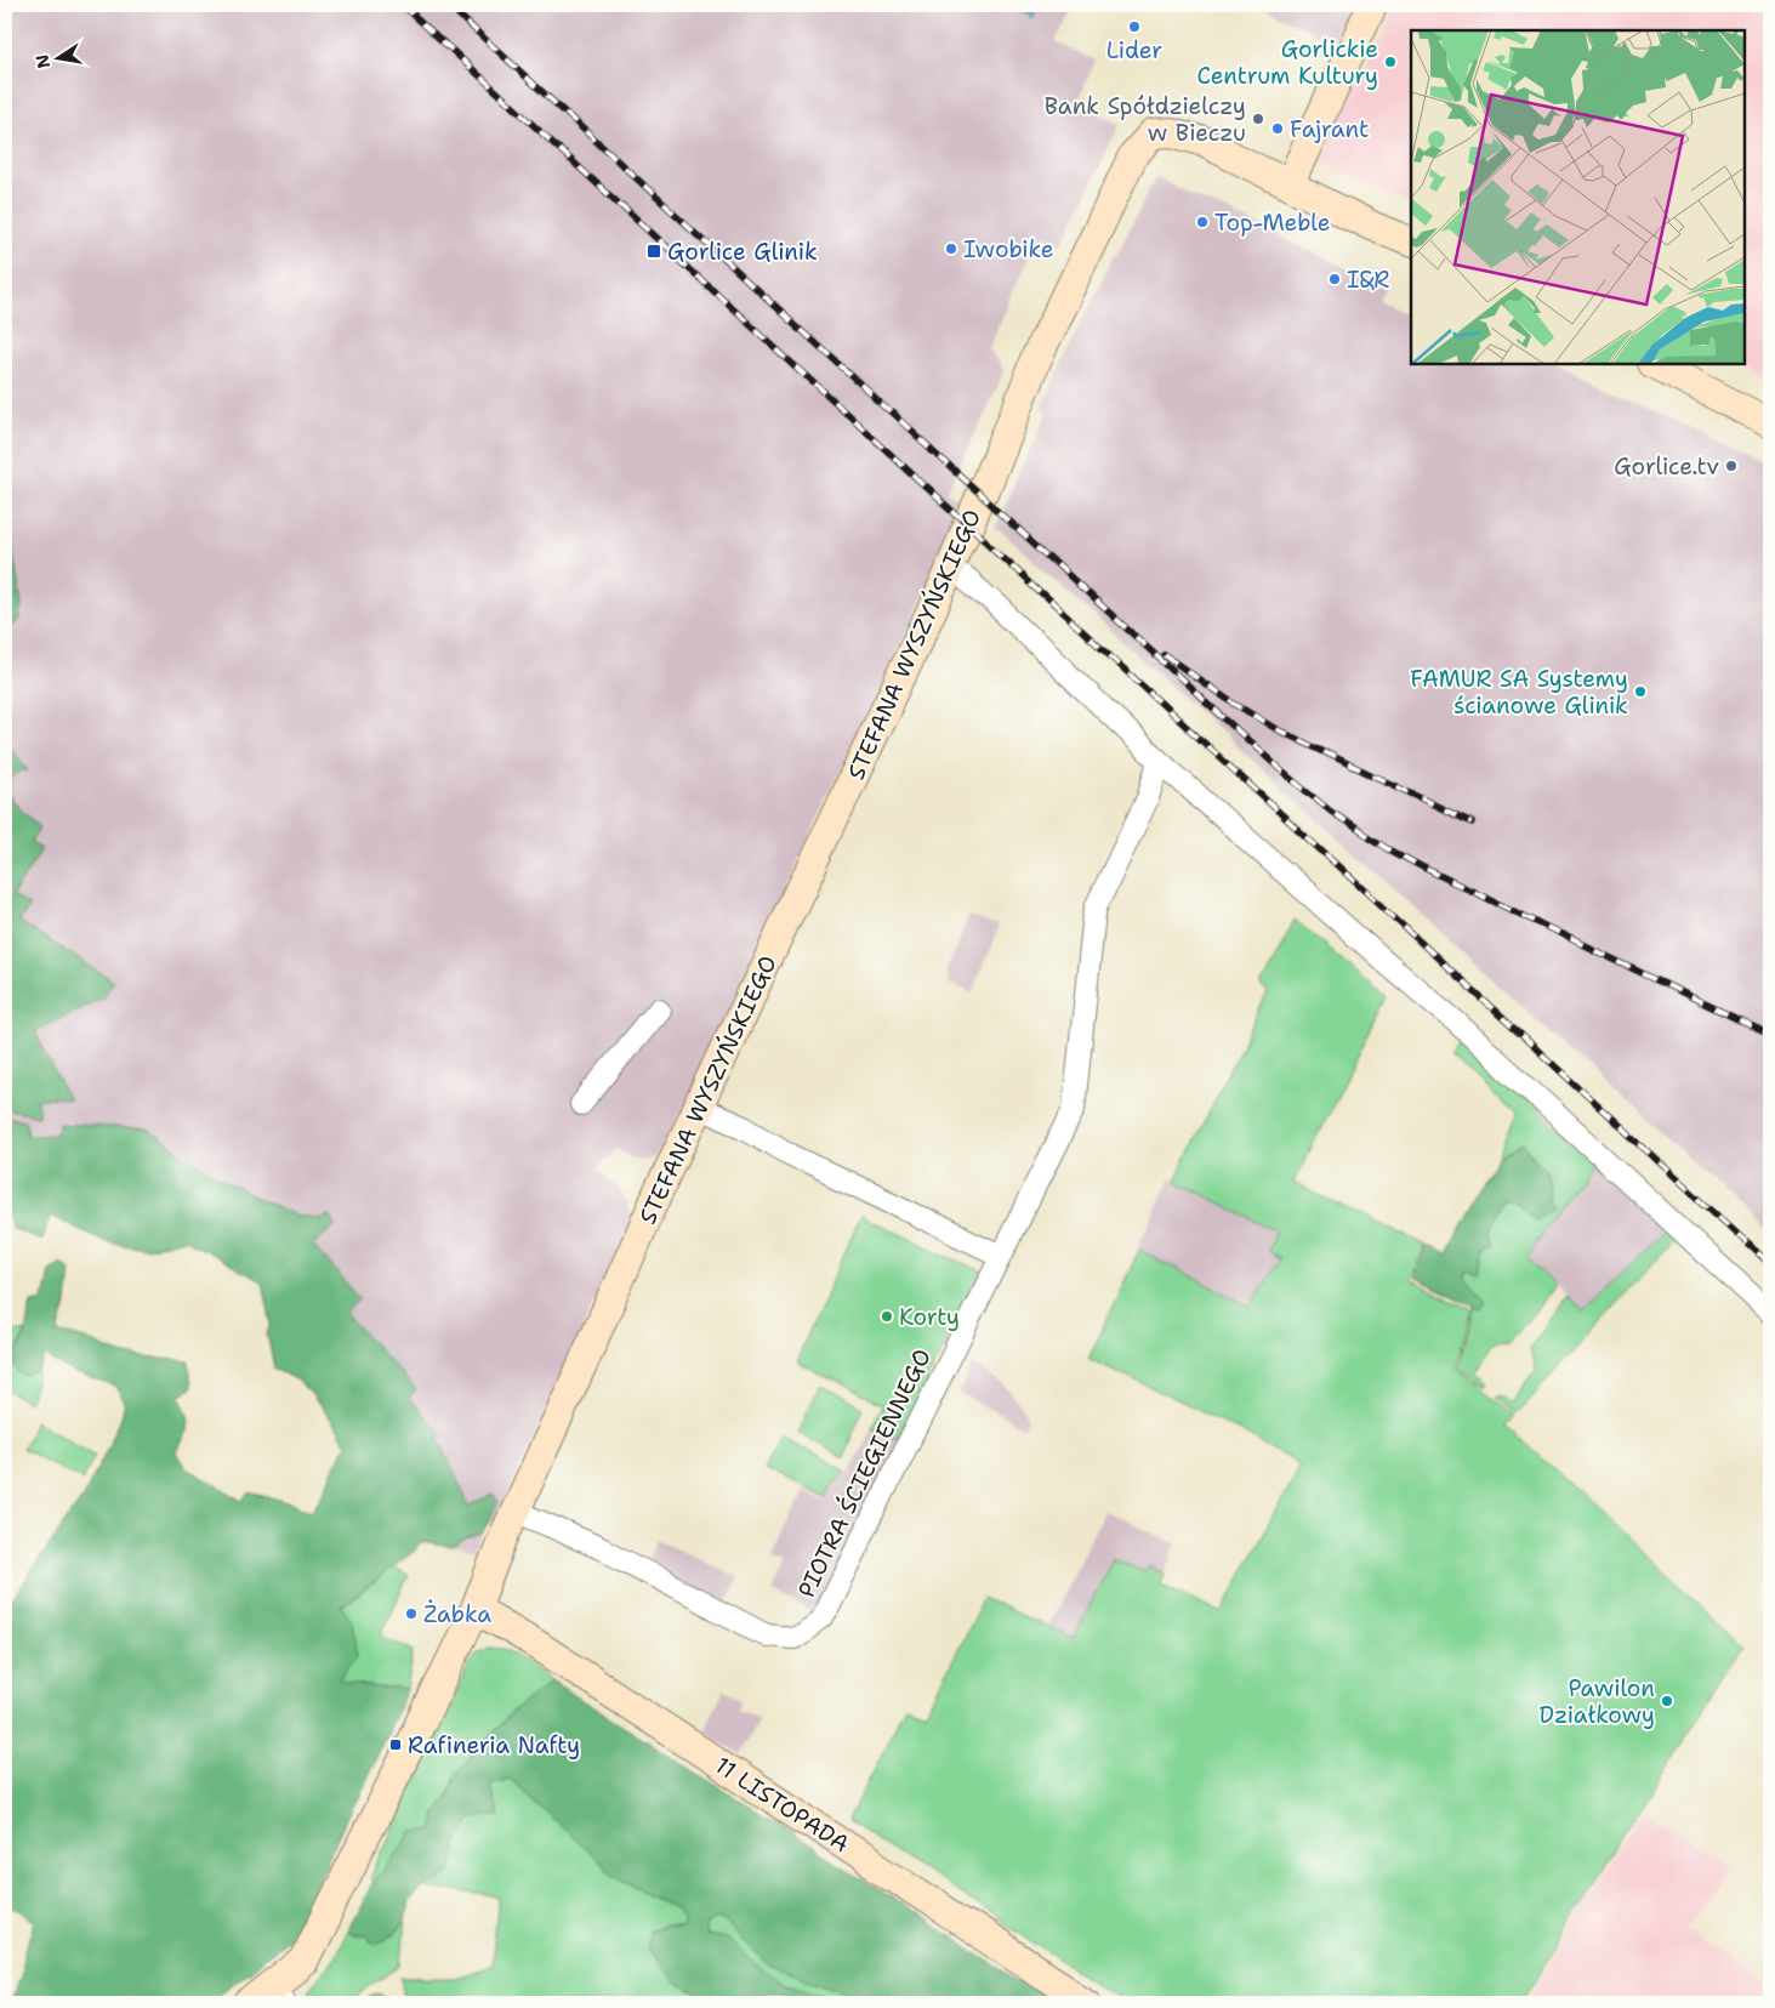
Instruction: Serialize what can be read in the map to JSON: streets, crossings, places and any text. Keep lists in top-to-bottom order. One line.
{"streets":{"street":["STEFANA WYSZYŃSKIEGO","PIOTRA ŚCIEGIENNEGO","11 LISTOPADA"]},"crossings":[["STEFANA WYSZYŃSKIEGO","PIOTRA ŚCIEGIENNEGO"],["STEFANA WYSZYŃSKIEGO","11 LISTOPADA"]],"places":{"other":["Lider","Gorlickie Centrum Kultury","Bank Spółdzielczy w Bieczu","Fajrant","Top-Meble","Iwobike","I&R","Gorlice.tv","FAMUR SA Systemy ścianowe Glinik","Korty","Żabka","Pawilon Działkowy"],"transit":["Gorlice Glinik","Rafineria Nafty"]},"north":"left"}
